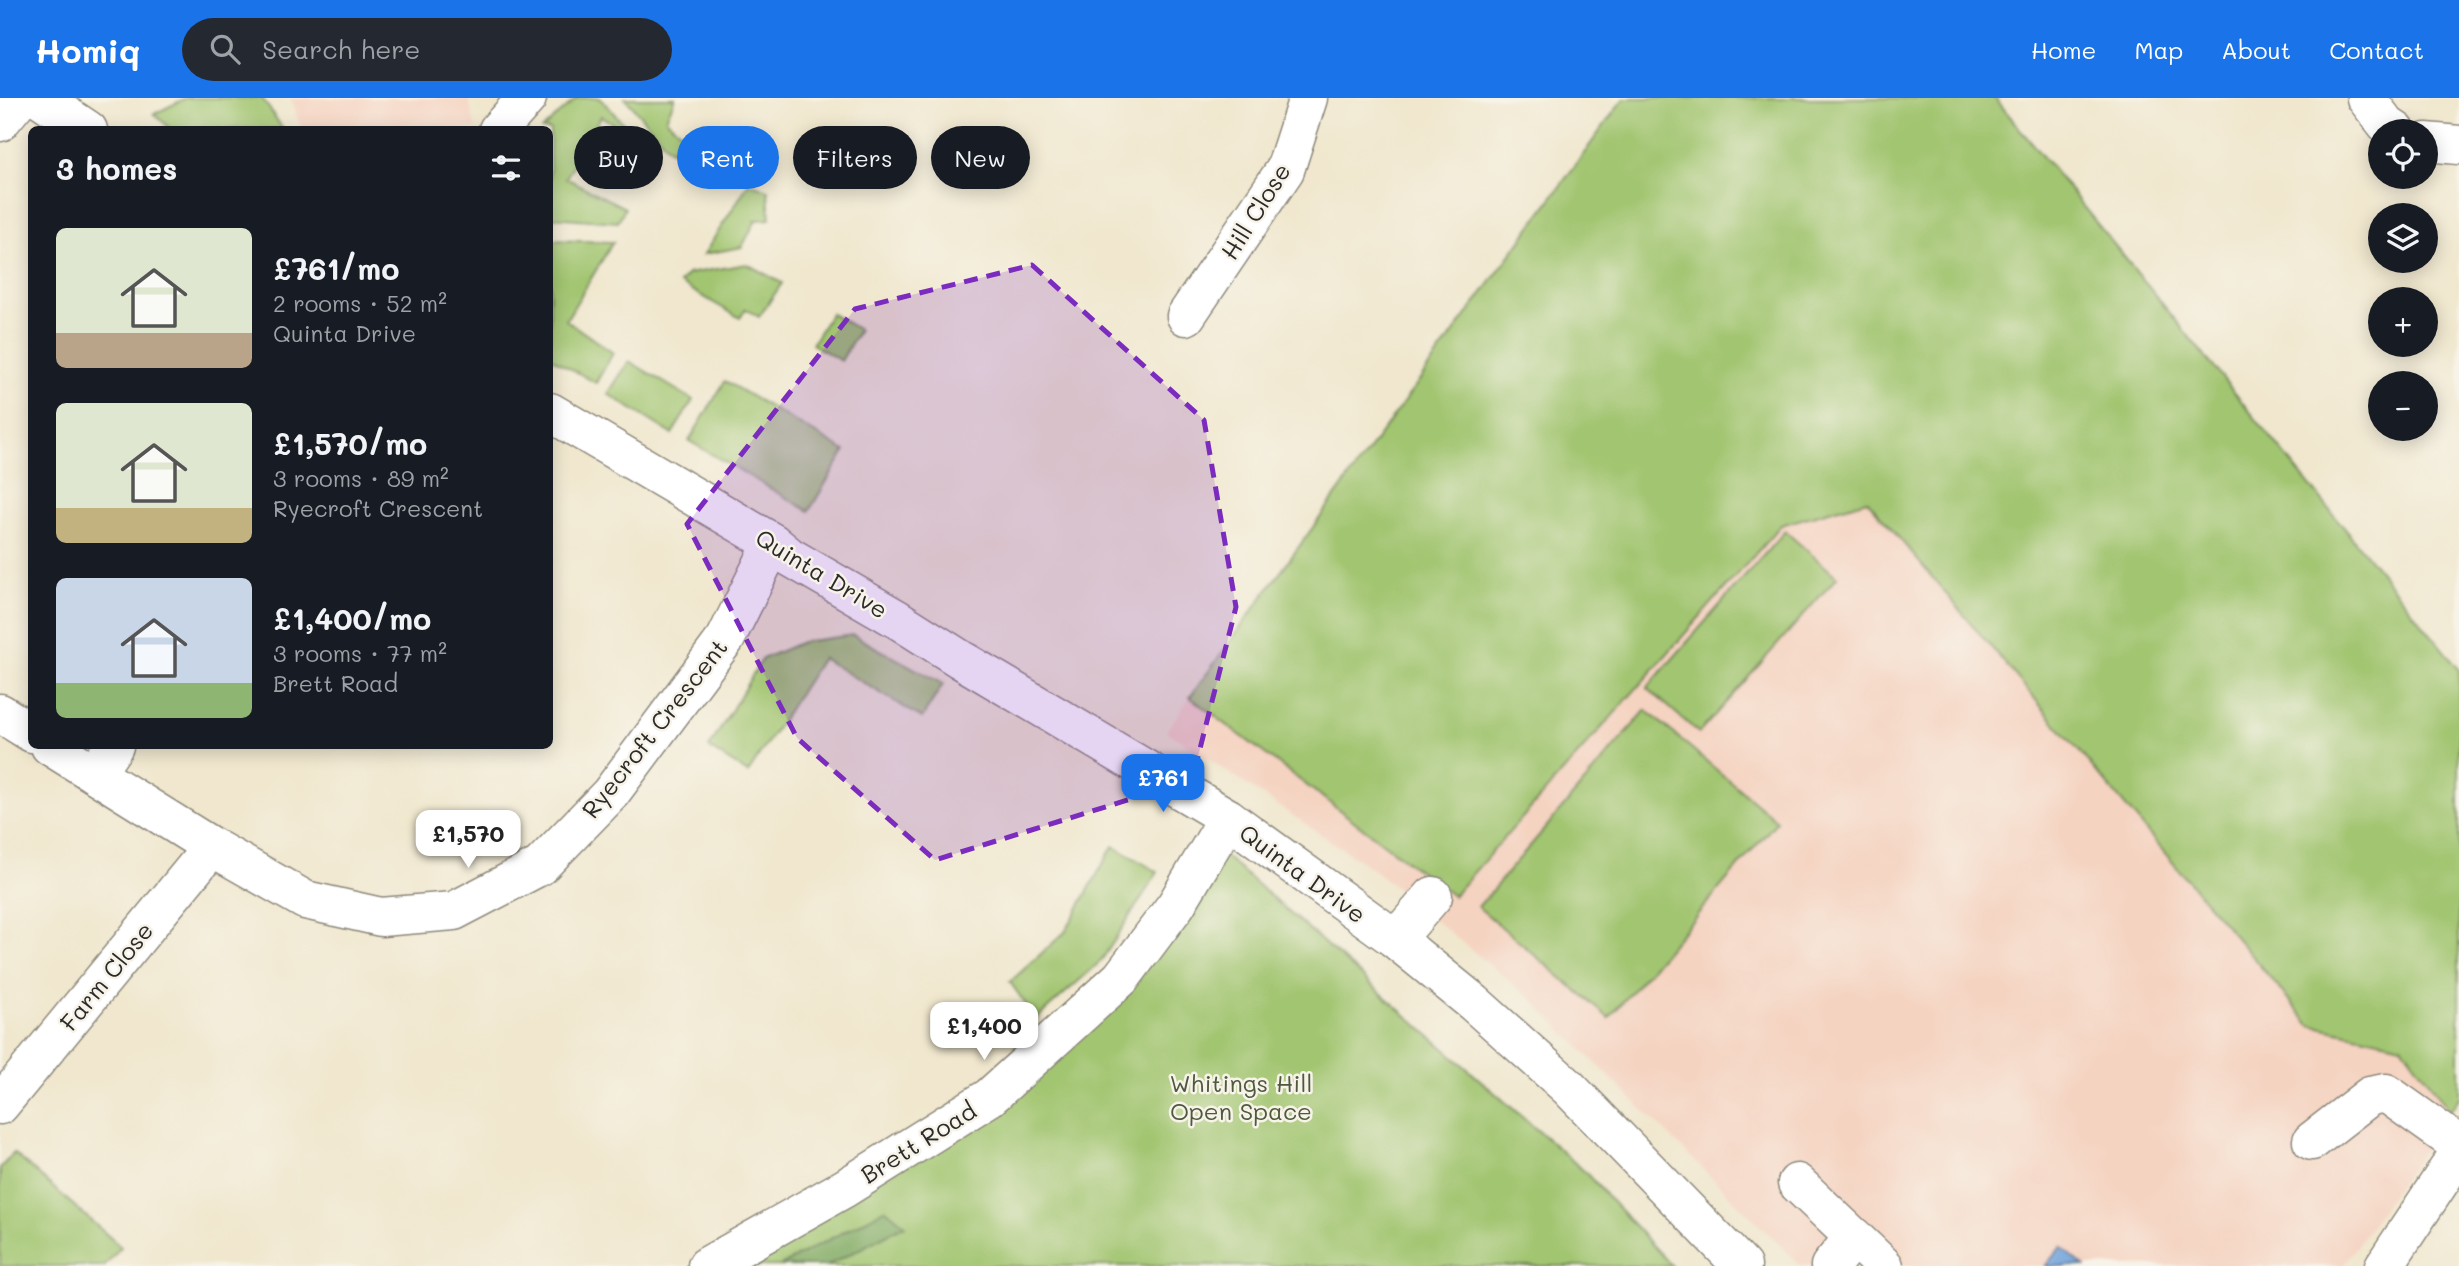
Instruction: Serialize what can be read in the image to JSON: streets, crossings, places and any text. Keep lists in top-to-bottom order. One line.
{"streets":{"street":["Hill Close","Quinta Drive","Ryecroft Crescent","Farm Close","Brett Road"]},"crossings":[["Quinta Drive","Ryecroft Crescent"],["Quinta Drive","Brett Road"],["Ryecroft Crescent","Farm Close"]],"parks":["Whitings Hill Open Space"],"page":{"header":"Homiq","search":"Search here","nav":["Home","Map","About","Contact"],"map_buttons":["+","−"],"chip":["Buy","Rent","Filters","New"],"heading":"3 homes","list":[{"name":"£761/mo","note":"2 rooms · 52 m² · Quinta Drive"},{"name":"£1,570/mo","note":"3 rooms · 89 m² · Ryecroft Crescent"},{"name":"£1,400/mo","note":"3 rooms · 77 m² · Brett Road"}],"price":["£761","£1,570","£1,400"]}}
